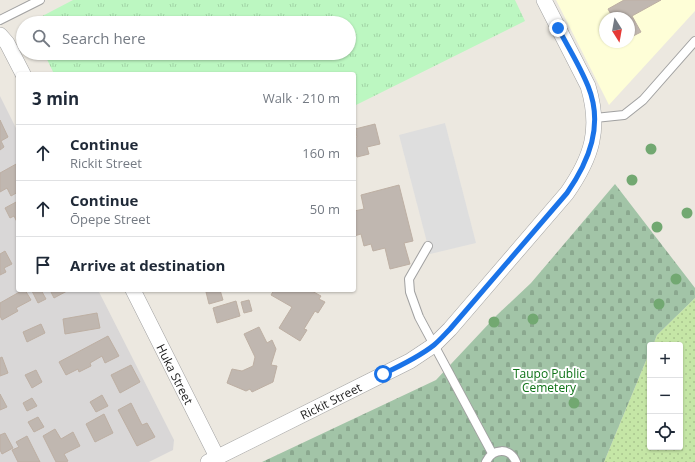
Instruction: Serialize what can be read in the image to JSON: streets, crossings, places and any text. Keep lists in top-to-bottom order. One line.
{"streets":{"street":["Huka Street","Rickit Street"]},"crossings":[["Huka Street","Rickit Street"]],"parks":["Taupo Public Cemetery"],"north":"bottom","page":{"search":"Search here","heading":["3 min","Walk · 210 m"],"list":[["Continue","Rickit Street","160 m"],["Continue","Ōpepe Street","50 m"],"Arrive at destination"],"map_buttons":["+","−"]}}
